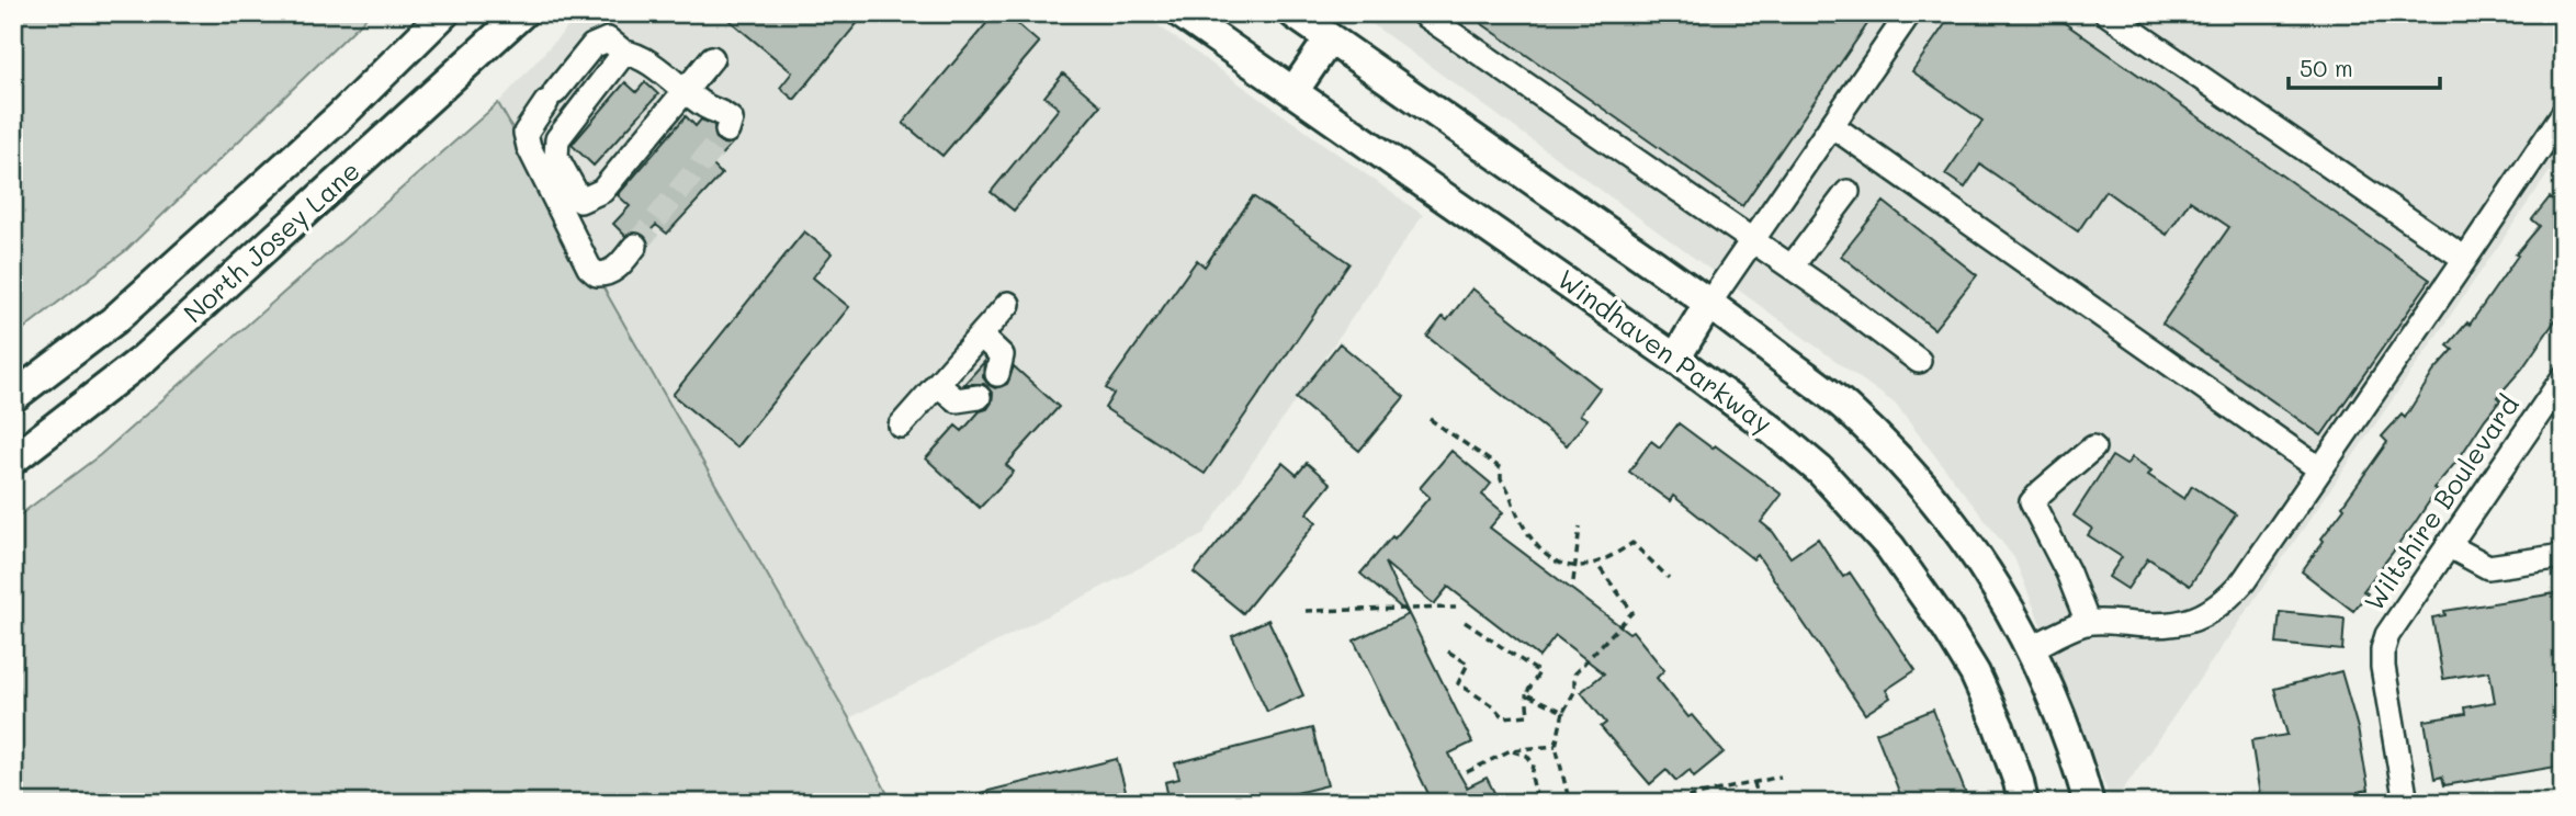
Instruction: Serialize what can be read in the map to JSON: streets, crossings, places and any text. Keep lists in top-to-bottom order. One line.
{"streets":{"main road":["North Josey Lane","Windhaven Parkway"],"street":["Wiltshire Boulevard"]},"scale_bar":"50 m"}
